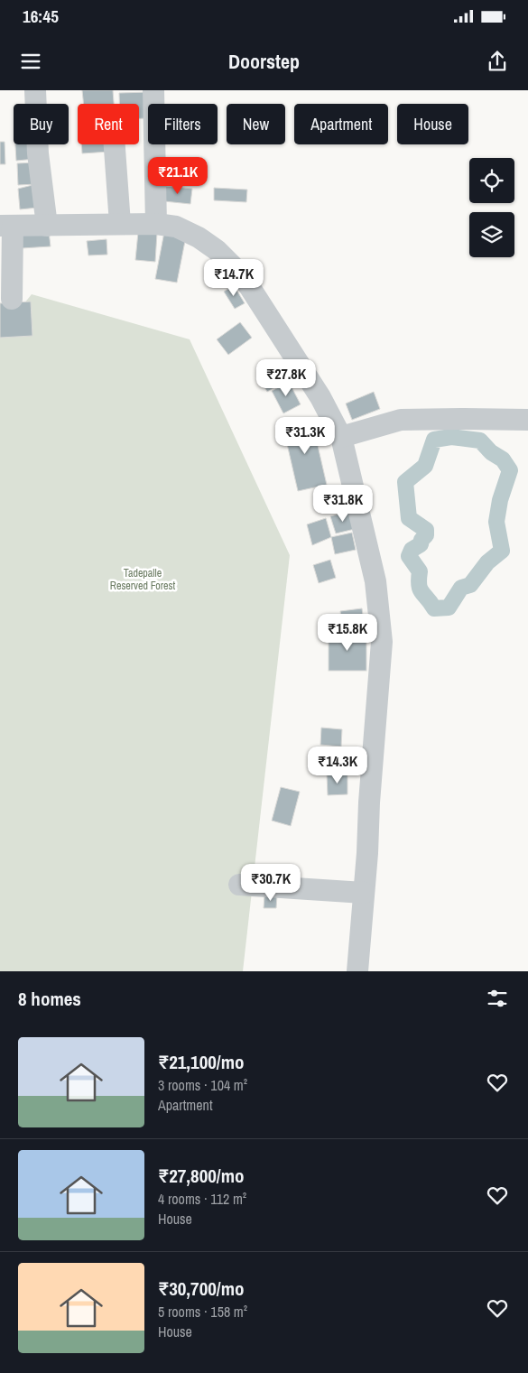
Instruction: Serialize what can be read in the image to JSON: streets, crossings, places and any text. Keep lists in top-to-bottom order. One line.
{"parks":["Tadepalle Reserved Forest"],"page":{"status":"16:45","header":"Doorstep","chip":["Buy","Rent","Filters","New","Apartment","House"],"price":["₹21.1K","₹14.7K","₹27.8K","₹31.3K","₹31.8K","₹15.8K","₹14.3K","₹30.7K"],"heading":"8 homes","list":[{"name":"₹21,100/mo","note":"3 rooms · 104 m² · Apartment"},{"name":"₹27,800/mo","note":"4 rooms · 112 m² · House"},{"name":"₹30,700/mo","note":"5 rooms · 158 m² · House"}]}}
